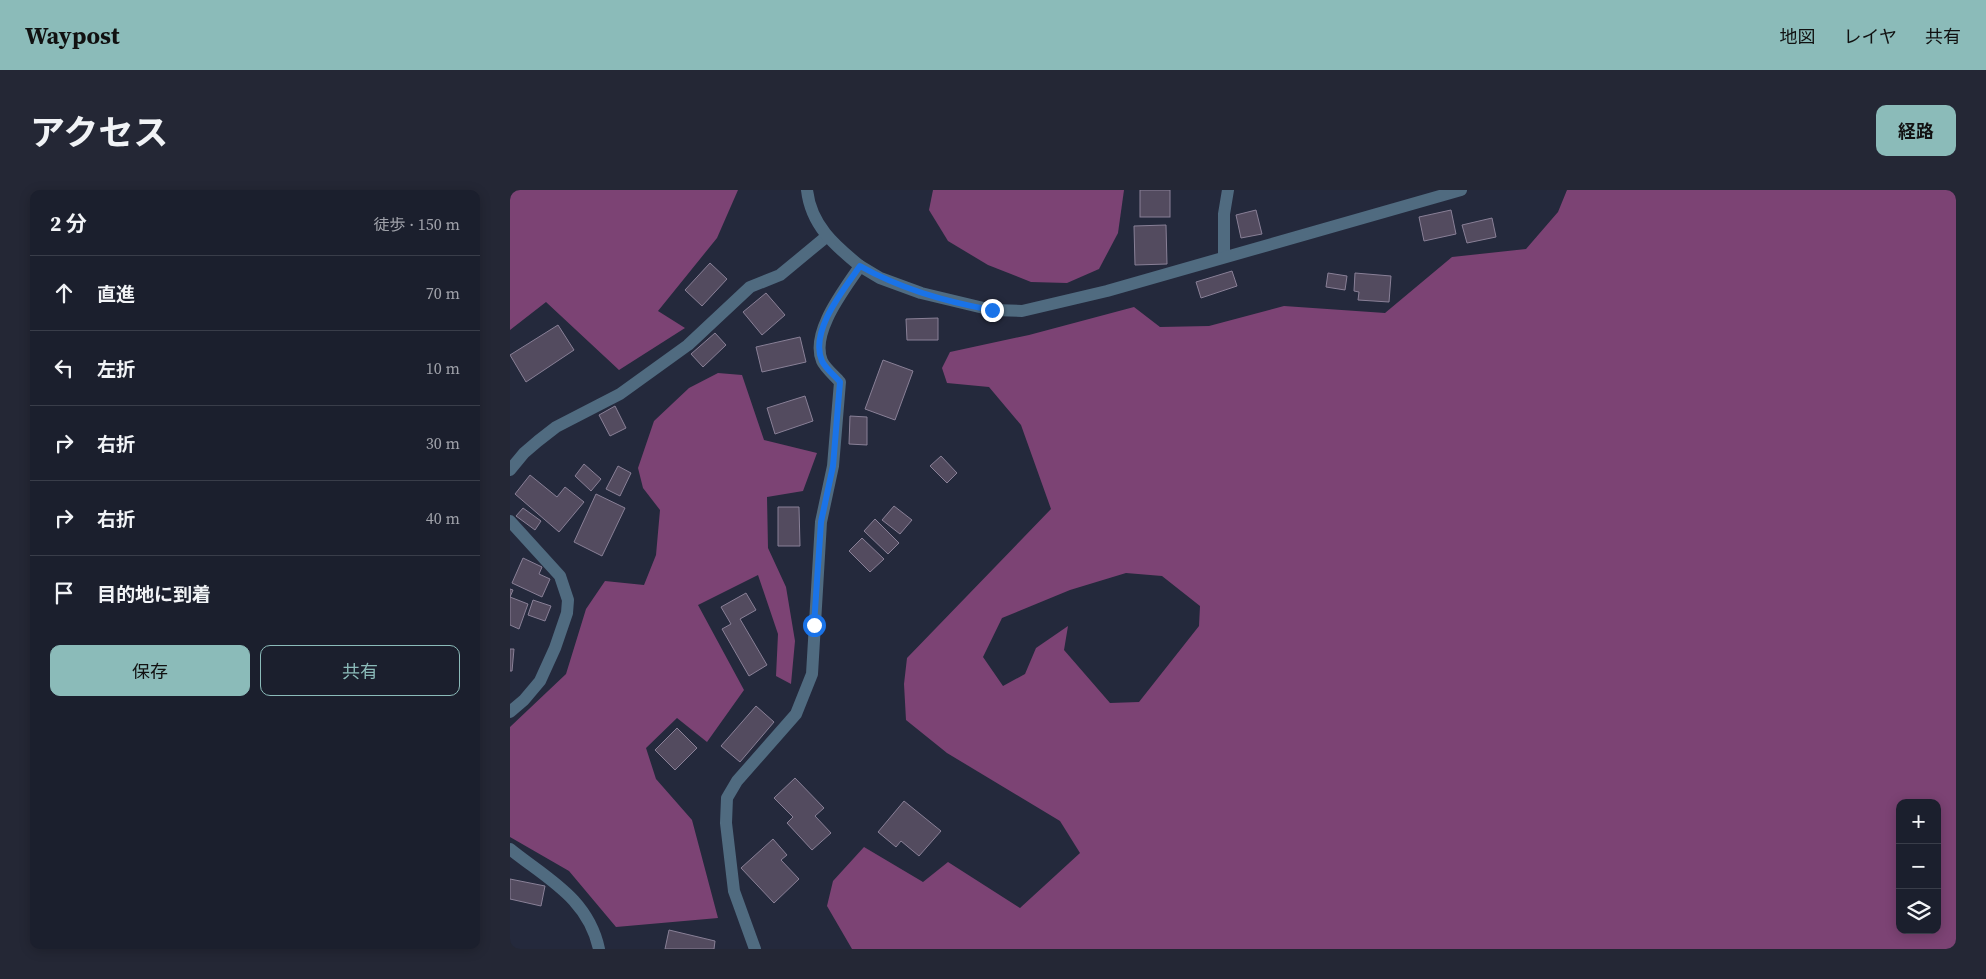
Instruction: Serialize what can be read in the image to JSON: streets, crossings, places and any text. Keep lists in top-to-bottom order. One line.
{"page":{"header":"Waypost","nav":["地図","レイヤ","共有"],"title":"アクセス","buttons":["経路",["保存","共有"]],"heading":["2 分","徒歩 · 150 m"],"list":[["直進","70 m"],["左折","10 m"],["右折","30 m"],["右折","40 m"],"目的地に到着"],"map_buttons":["+","−"]}}
